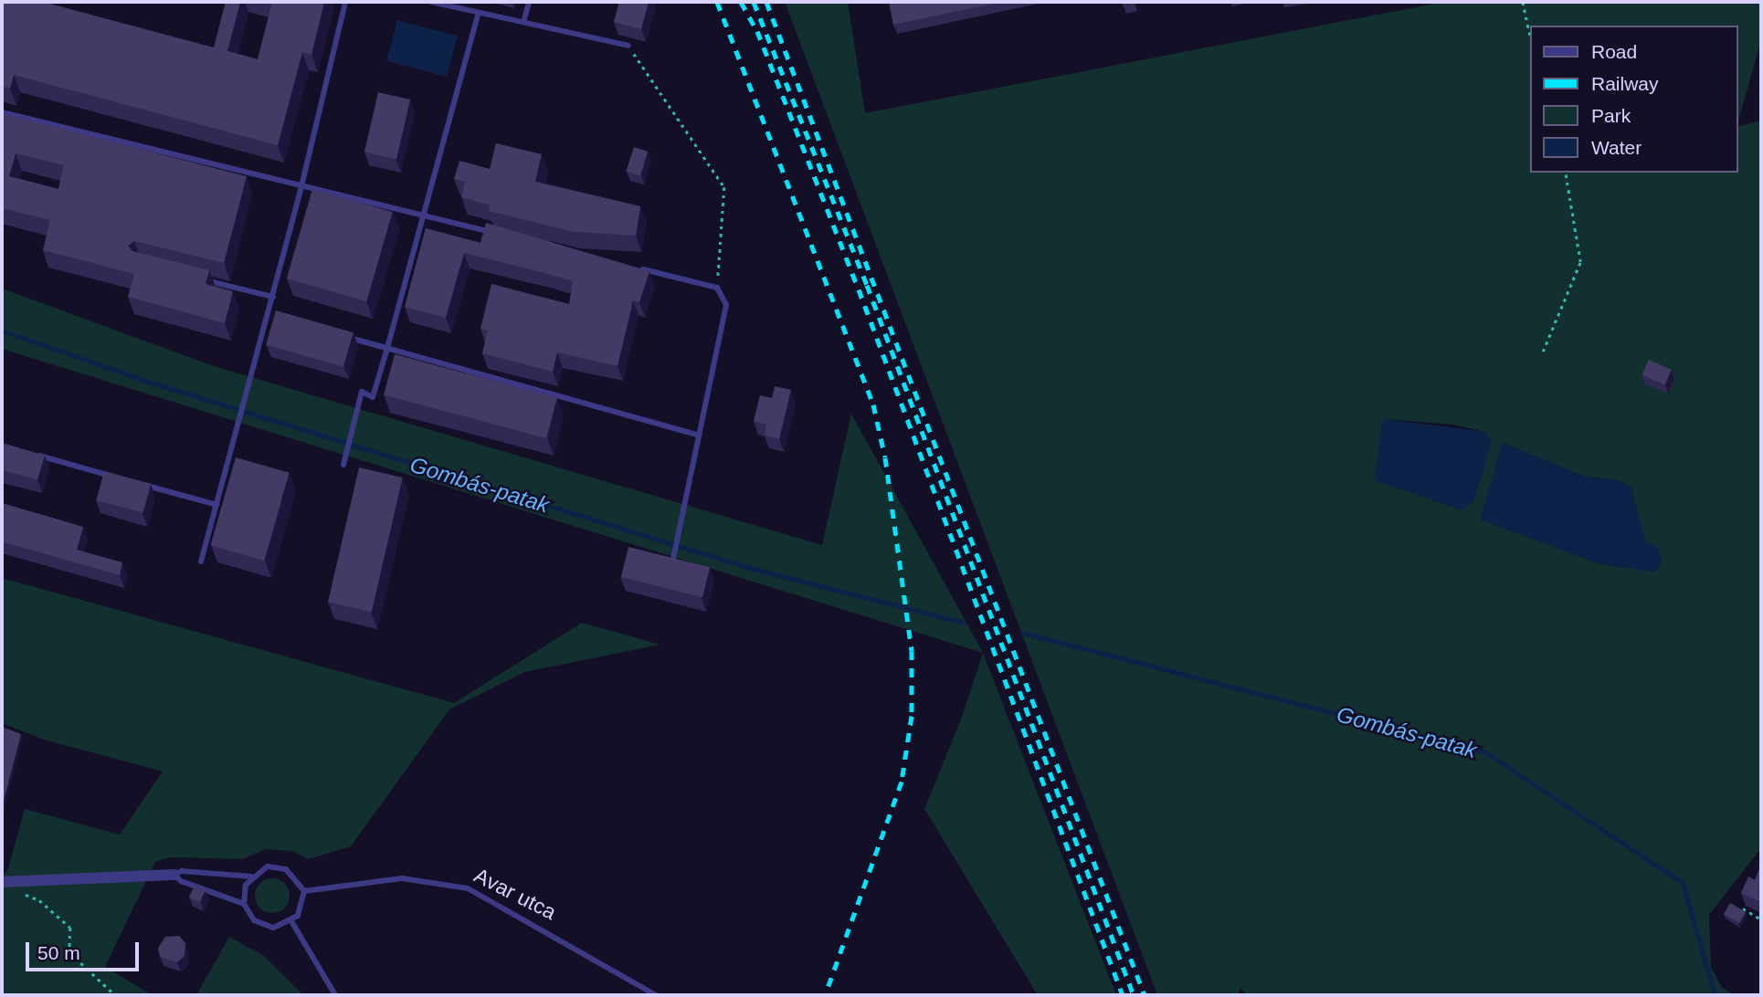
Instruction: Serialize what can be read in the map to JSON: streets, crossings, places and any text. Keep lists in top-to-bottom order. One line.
{"streets":{"lane":["Avar utca"]},"water":["Gombás-patak"],"legend":["Road","Railway","Park","Water"],"scale_bar":"50 m"}
